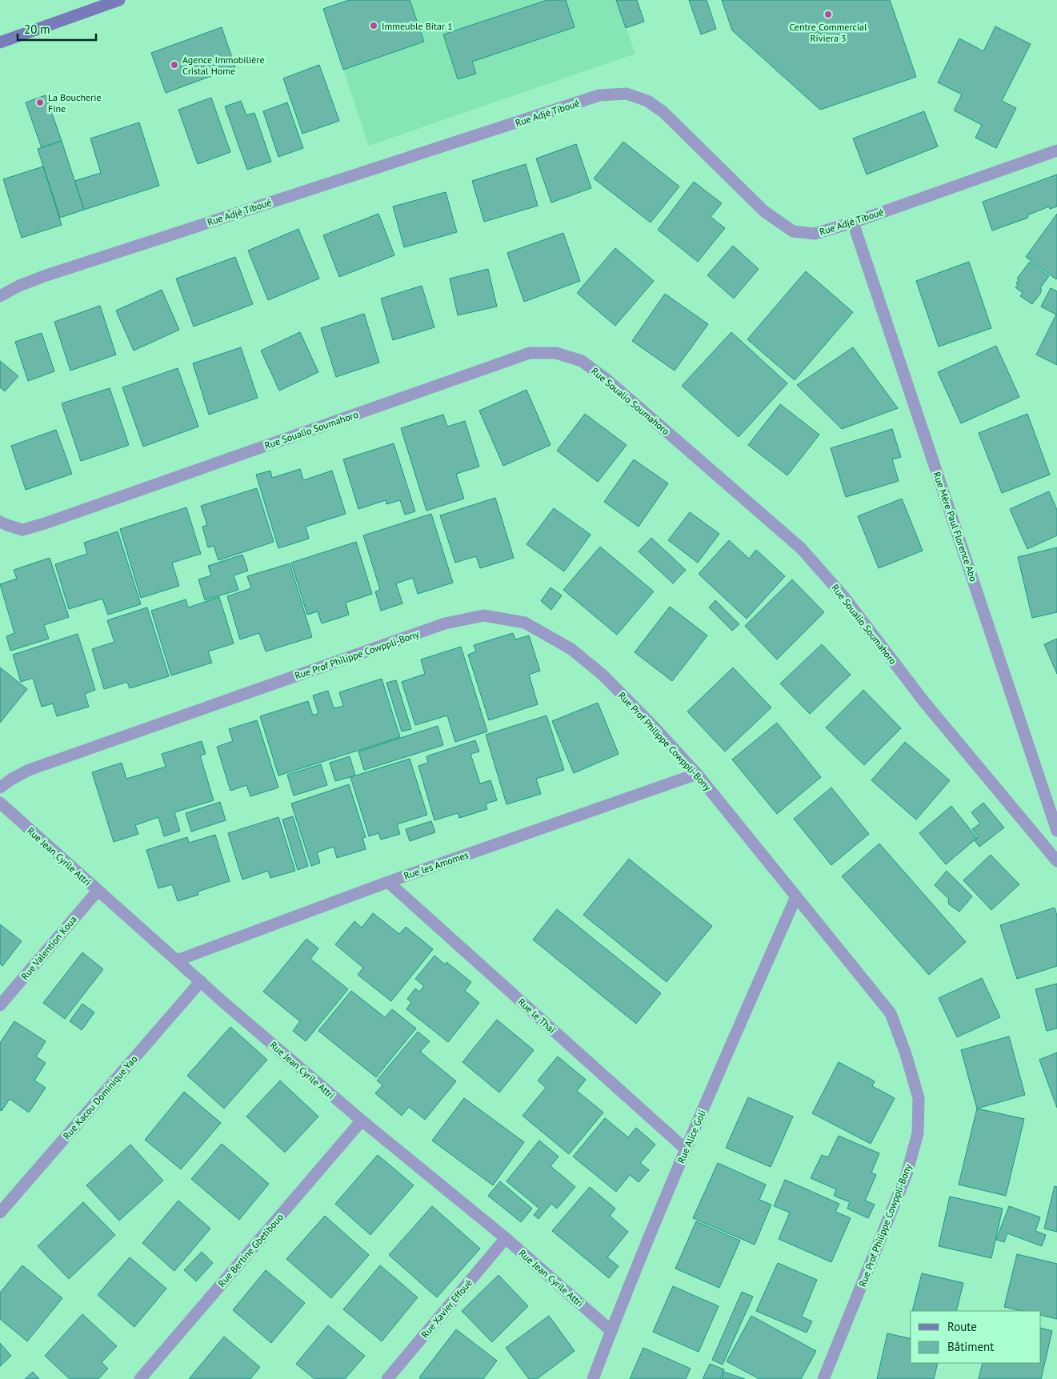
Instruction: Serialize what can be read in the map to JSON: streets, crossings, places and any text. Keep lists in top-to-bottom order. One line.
{"streets":{"street":["Rue Adjé Tiboué","Rue Soualio Soumahoro","Rue Mère Paul Florence Abo","Rue Prof Philippe Cowppli-Bony","Rue Jean Cyrile Attri","Rue les Amomes","Rue Valention Koua","Rue le Thaï","Rue Kacou Dominique Yao","Rue Alice Goli","Rue Bertine Gbetibouo","Rue Xavier Effoué"]},"crossings":[["Rue Adjé Tiboué","Rue Mère Paul Florence Abo"],["Rue Prof Philippe Cowppli-Bony","Rue les Amomes"],["Rue Prof Philippe Cowppli-Bony","Rue Alice Goli"],["Rue Jean Cyrile Attri","Rue les Amomes"],["Rue Jean Cyrile Attri","Rue Valention Koua"],["Rue Jean Cyrile Attri","Rue Kacou Dominique Yao"],["Rue Jean Cyrile Attri","Rue Alice Goli"],["Rue Jean Cyrile Attri","Rue Bertine Gbetibouo"],["Rue Jean Cyrile Attri","Rue Xavier Effoué"],["Rue les Amomes","Rue le Thaï"],["Rue le Thaï","Rue Alice Goli"]],"places":["Centre Commercial Riviera 3","Immeuble Bitar 1","Agence Immobilière Cristal Home","La Boucherie Fine"],"legend":["Route","Bâtiment"],"scale_bar":"20 m"}
